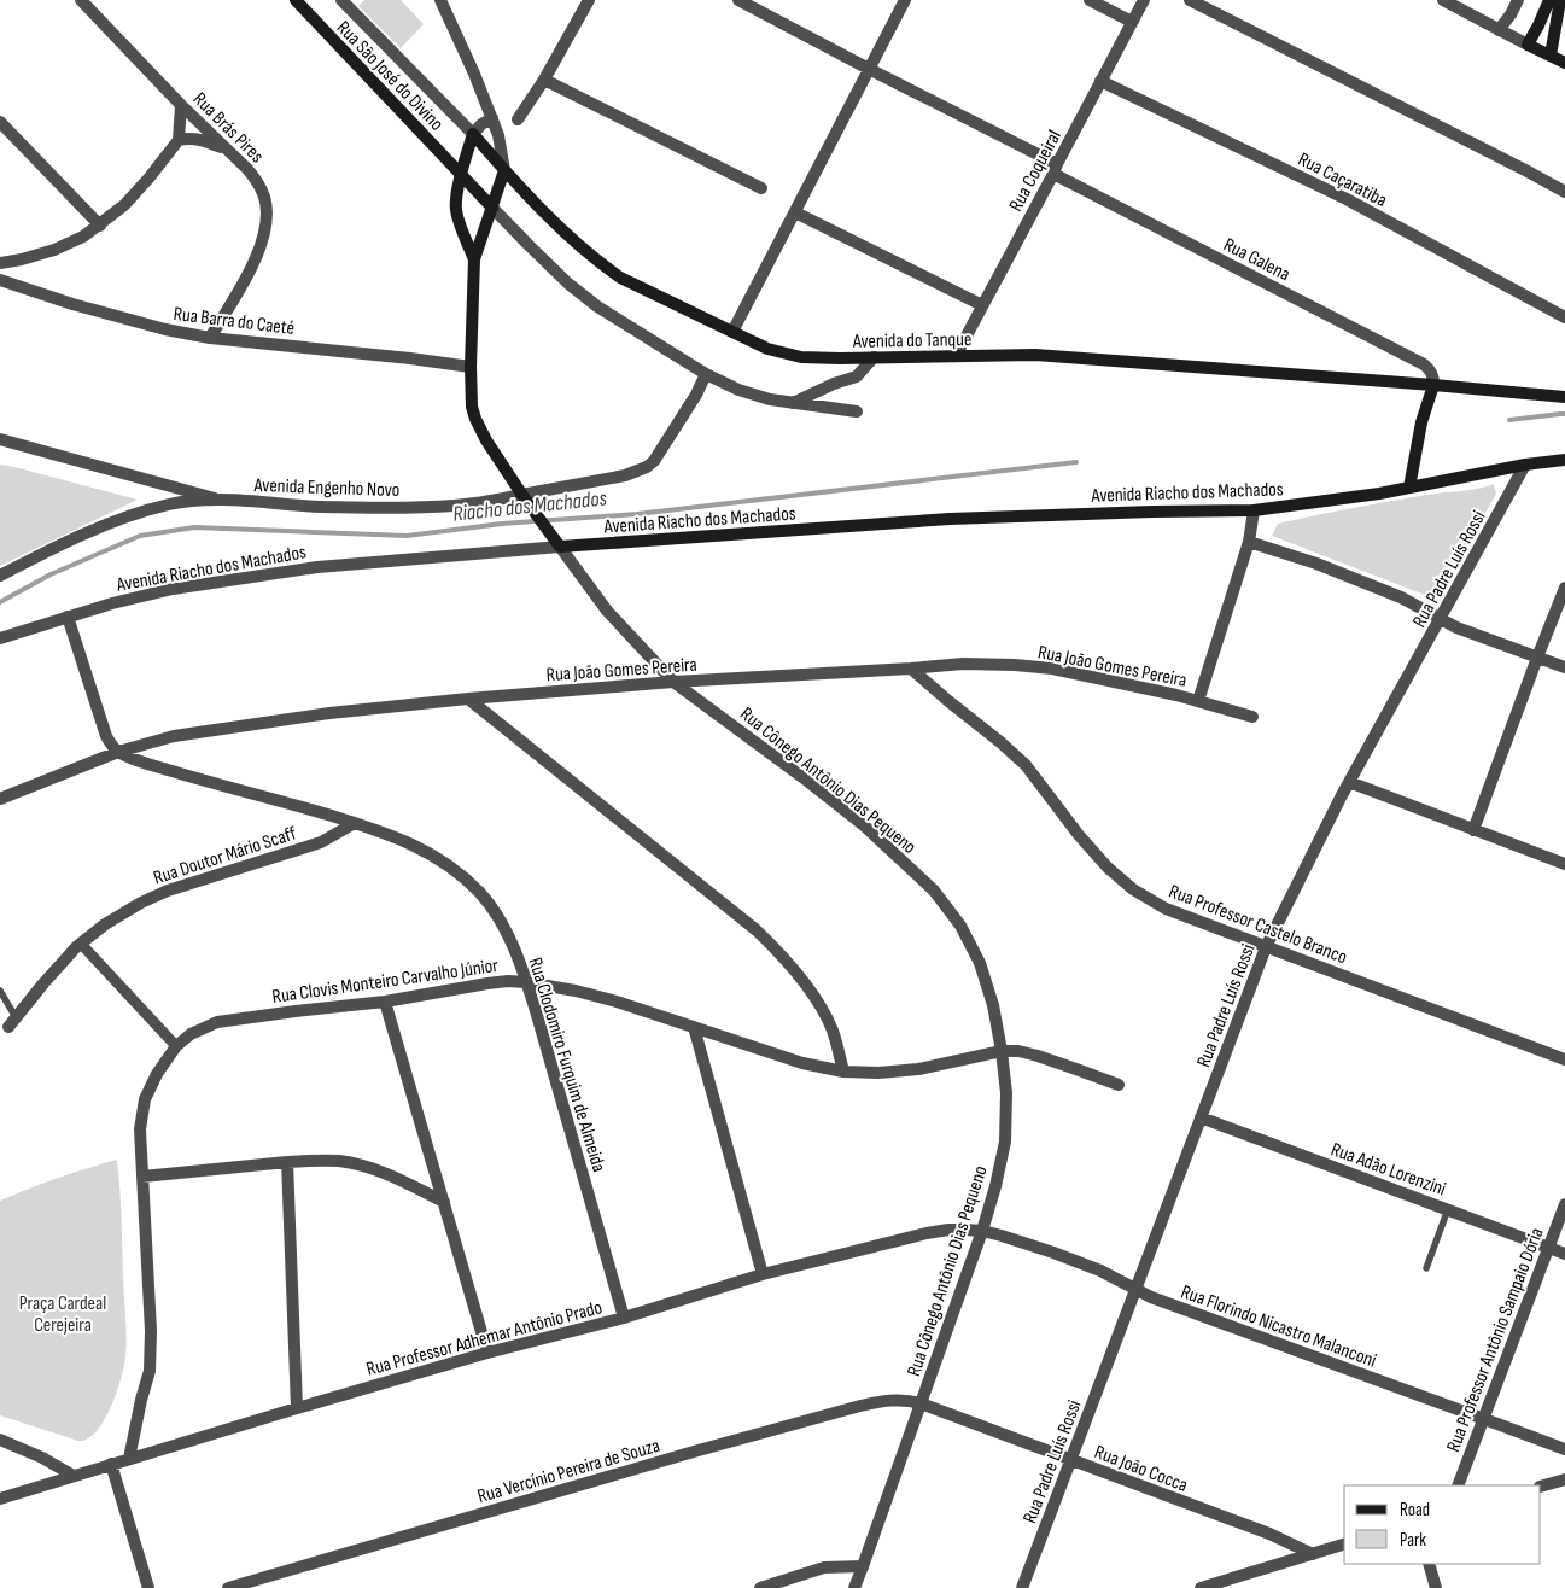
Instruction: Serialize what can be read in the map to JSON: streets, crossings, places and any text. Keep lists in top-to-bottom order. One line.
{"streets":{"main road":["Rua São José do Divino","Avenida do Tanque","Avenida Riacho dos Machados","Rua Cônego Antônio Dias Pequeno"],"street":["Rua Brás Pires","Rua Coqueiral","Rua Caçaratiba","Rua Galena","Rua Barra do Caeté","Avenida Engenho Novo","Rua Padre Luís Rossi","Rua João Gomes Pereira","Rua Doutor Mário Scaff","Rua Professor Castelo Branco","Rua Clovis Monteiro Carvalho Júnior","Rua Clodomiro Furquim de Almeida","Rua Adão Lorenzini","Rua Florindo Nicastro Malanconi","Rua Professor Adhemar Antônio Prado","Rua Professor Antônio Sampaio Dória","Rua João Cocca","Rua Vercínio Pereira de Souza"]},"crossings":[["Rua São José do Divino","Rua Barra do Caeté"],["Rua São José do Divino","Avenida do Tanque"],["Rua São José do Divino","Rua Cônego Antônio Dias Pequeno"],["Rua Brás Pires","Rua Barra do Caeté"],["Rua Coqueiral","Rua Caçaratiba"],["Rua Coqueiral","Rua Galena"],["Rua Coqueiral","Avenida do Tanque"],["Rua Galena","Avenida do Tanque"],["Rua Barra do Caeté","Rua Cônego Antônio Dias Pequeno"],["Avenida Engenho Novo","Rua Cônego Antônio Dias Pequeno"],["Avenida Riacho dos Machados","Rua Padre Luís Rossi"],["Avenida Riacho dos Machados","Rua Cônego Antônio Dias Pequeno"],["Rua Padre Luís Rossi","Rua Professor Castelo Branco"],["Rua Padre Luís Rossi","Rua Adão Lorenzini"],["Rua Padre Luís Rossi","Rua Florindo Nicastro Malanconi"],["Rua Padre Luís Rossi","Rua João Cocca"],["Rua João Gomes Pereira","Rua Cônego Antônio Dias Pequeno"],["Rua João Gomes Pereira","Rua Professor Castelo Branco"],["Rua João Gomes Pereira","Rua Clodomiro Furquim de Almeida"],["Rua Cônego Antônio Dias Pequeno","Rua Clovis Monteiro Carvalho Júnior"],["Rua Cônego Antônio Dias Pequeno","Rua Florindo Nicastro Malanconi"],["Rua Cônego Antônio Dias Pequeno","Rua Professor Adhemar Antônio Prado"],["Rua Cônego Antônio Dias Pequeno","Rua João Cocca"],["Rua Cônego Antônio Dias Pequeno","Rua Vercínio Pereira de Souza"],["Rua Doutor Mário Scaff","Rua Clodomiro Furquim de Almeida"],["Rua Clovis Monteiro Carvalho Júnior","Rua Clodomiro Furquim de Almeida"],["Rua Clovis Monteiro Carvalho Júnior","Rua Professor Adhemar Antônio Prado"],["Rua Clodomiro Furquim de Almeida","Rua Professor Adhemar Antônio Prado"],["Rua Adão Lorenzini","Rua Professor Antônio Sampaio Dória"],["Rua Florindo Nicastro Malanconi","Rua Professor Adhemar Antônio Prado"],["Rua Florindo Nicastro Malanconi","Rua Professor Antônio Sampaio Dória"],["Rua João Cocca","Rua Vercínio Pereira de Souza"]],"water":["Riacho dos Machados"],"parks":["Praça Cardeal Cerejeira"],"legend":["Road","Park"]}
